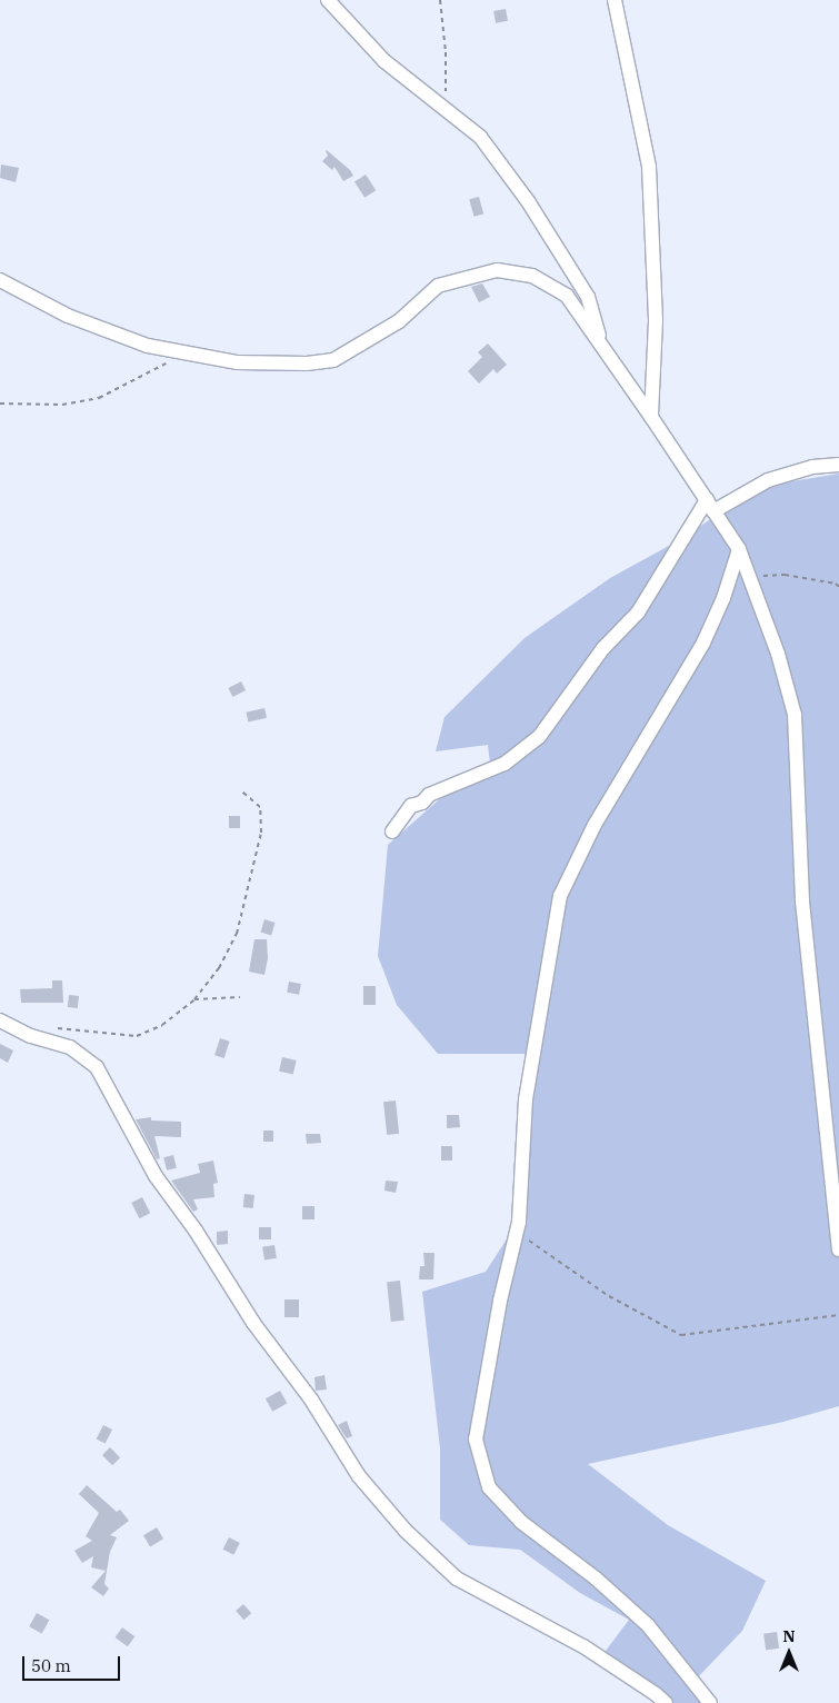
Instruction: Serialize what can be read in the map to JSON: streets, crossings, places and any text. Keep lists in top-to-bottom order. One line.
{"scale_bar":"50 m","north":"top"}
